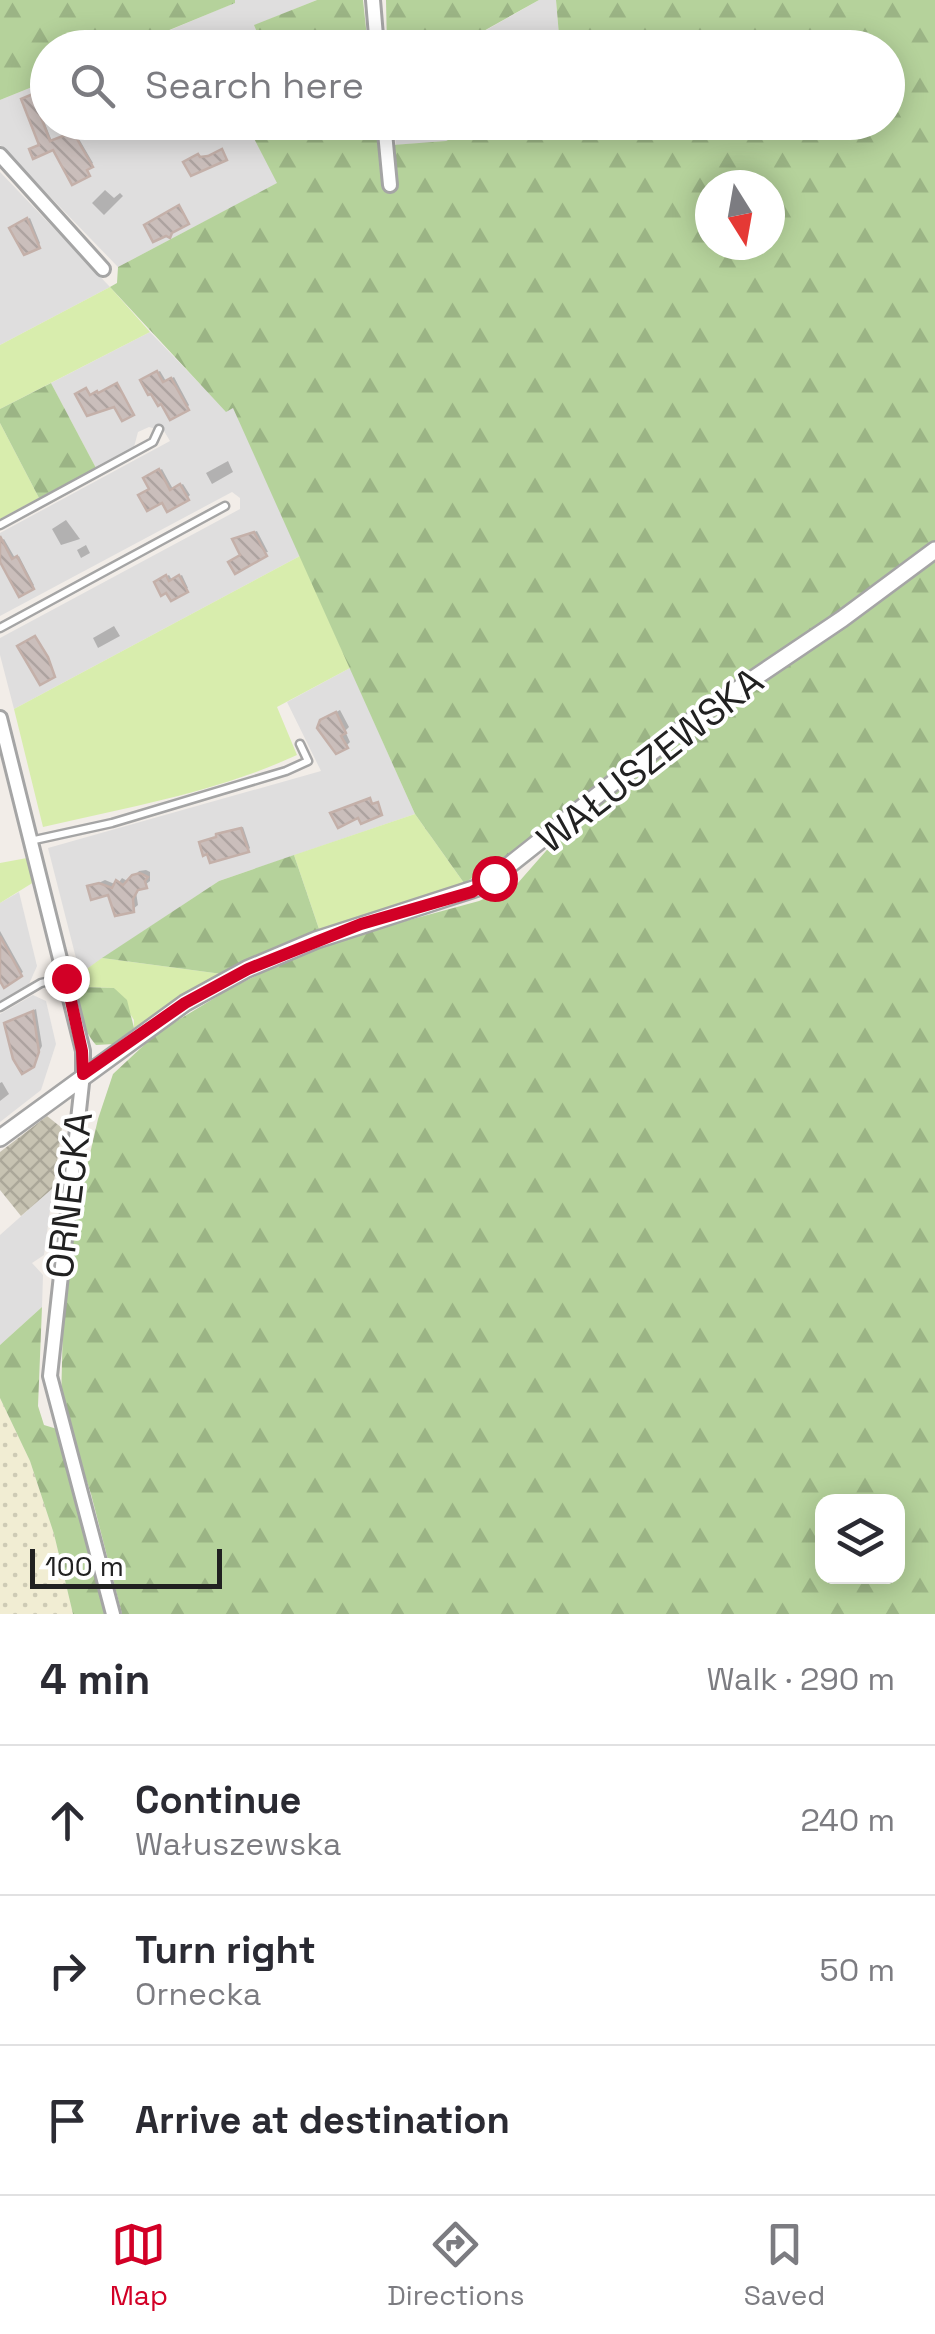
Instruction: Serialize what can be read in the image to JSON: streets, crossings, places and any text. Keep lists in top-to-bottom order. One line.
{"streets":{"street":["WAŁUSZEWSKA","ORNECKA"]},"crossings":[["WAŁUSZEWSKA","ORNECKA"]],"scale_bar":"100 m","north":"bottom","page":{"search":"Search here","scale":"100 m","heading":["4 min","Walk · 290 m"],"list":[["Continue","Wałuszewska","240 m"],["Turn right","Ornecka","50 m"],"Arrive at destination"],"nav":["Map","Directions","Saved"]}}
